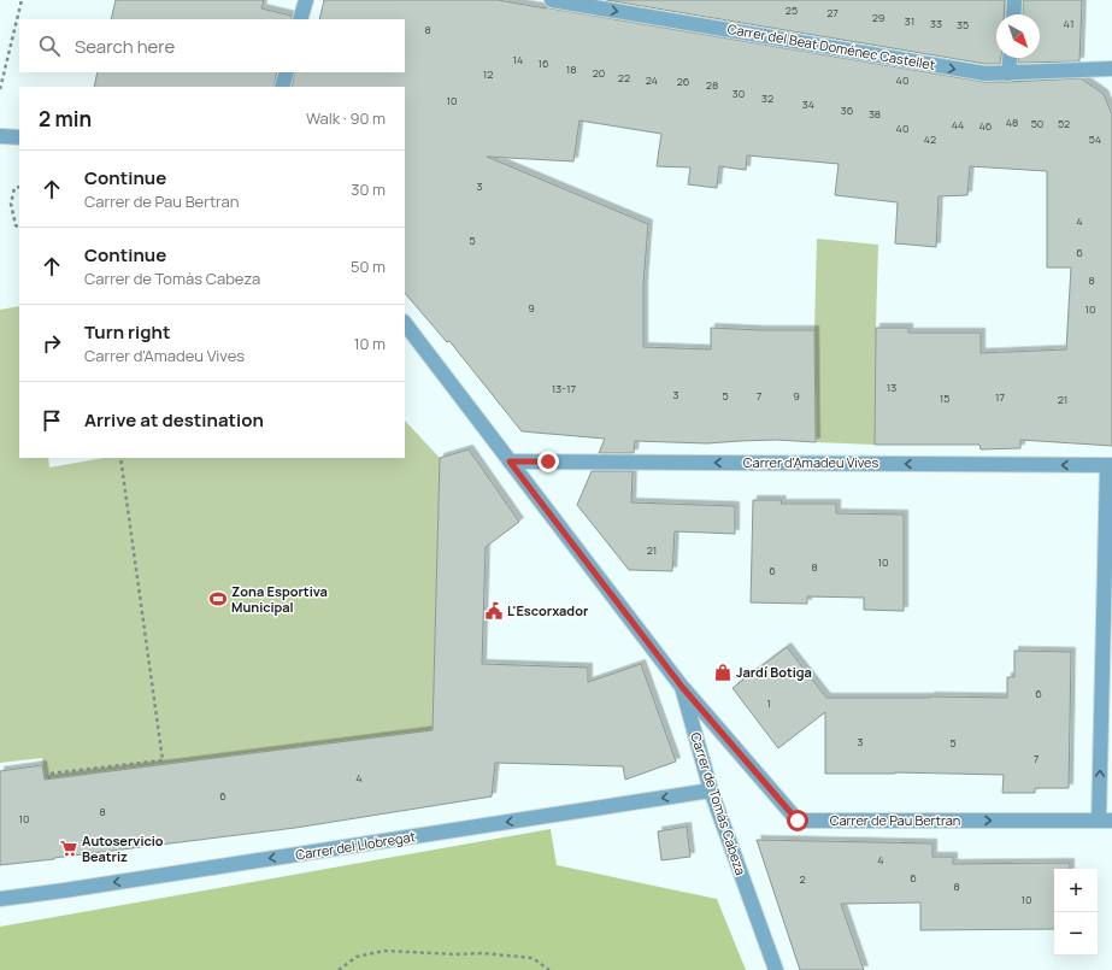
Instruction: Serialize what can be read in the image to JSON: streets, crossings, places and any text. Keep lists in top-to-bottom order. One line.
{"streets":{"street":["Carrer del Beat Doménec Castellet","Carrer d'Amadeu Vives","Carrer de Tomàs Cabeza","Carrer de Pau Bertran","Carrer del Llobregat"]},"crossings":[["Carrer d'Amadeu Vives","Carrer de Tomàs Cabeza"],["Carrer de Tomàs Cabeza","Carrer de Pau Bertran"],["Carrer de Tomàs Cabeza","Carrer del Llobregat"]],"one_way":["Carrer del Beat Doménec Castellet","Carrer d'Amadeu Vives","Carrer de Pau Bertran","Carrer del Llobregat"],"places":{"sports":["Zona Esportiva Municipal"],"public building":["L'Escorxador"],"shop":["Jardí Botiga"],"supermarket":["Autoservicio Beatriz"]},"house_numbers":["25","27","29","31","33","41","35","8","14","16","18","20","12","22","24","40","26","28","30","32","10","34","36","38","48","50","52","44","46","40","42","54","3","4","5","6","8","9","10","13","13-17","3","5","7","9","17","15","21","21","10","8","6","6","1","3","5","7","4","6","8","10","4","6","2","8","10"],"north":"bottom right","page":{"search":"Search here","heading":["2 min","Walk · 90 m"],"list":[["Continue","Carrer de Pau Bertran","30 m"],["Continue","Carrer de Tomàs Cabeza","50 m"],["Turn right","Carrer d'Amadeu Vives","10 m"],"Arrive at destination"],"map_buttons":["+","−"]}}
